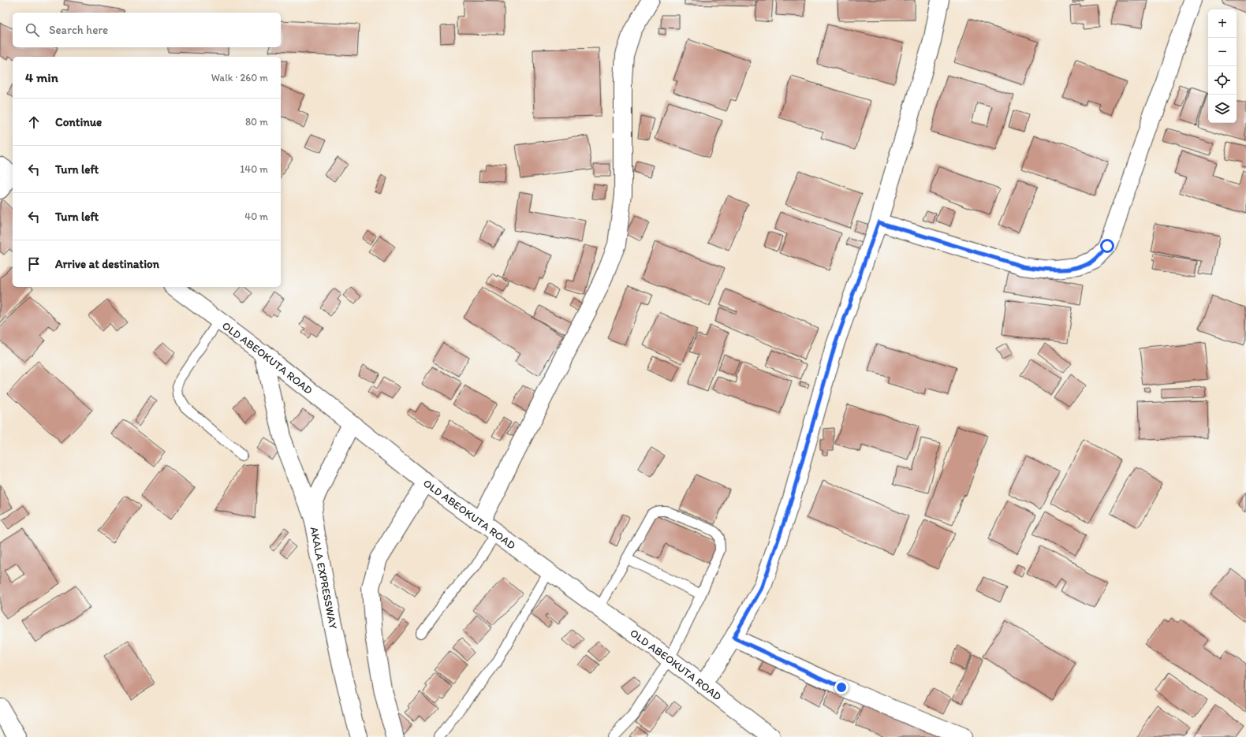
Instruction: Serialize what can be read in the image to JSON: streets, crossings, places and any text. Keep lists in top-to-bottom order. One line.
{"streets":{"main road":["OLD ABEOKUTA ROAD","AKALA EXPRESSWAY"]},"crossings":[["OLD ABEOKUTA ROAD","AKALA EXPRESSWAY"]],"page":{"map_buttons":["+","−"],"search":"Search here","heading":["4 min","Walk · 260 m"],"list":[["Continue","80 m"],["Turn left","140 m"],["Turn left","40 m"],"Arrive at destination"]}}
